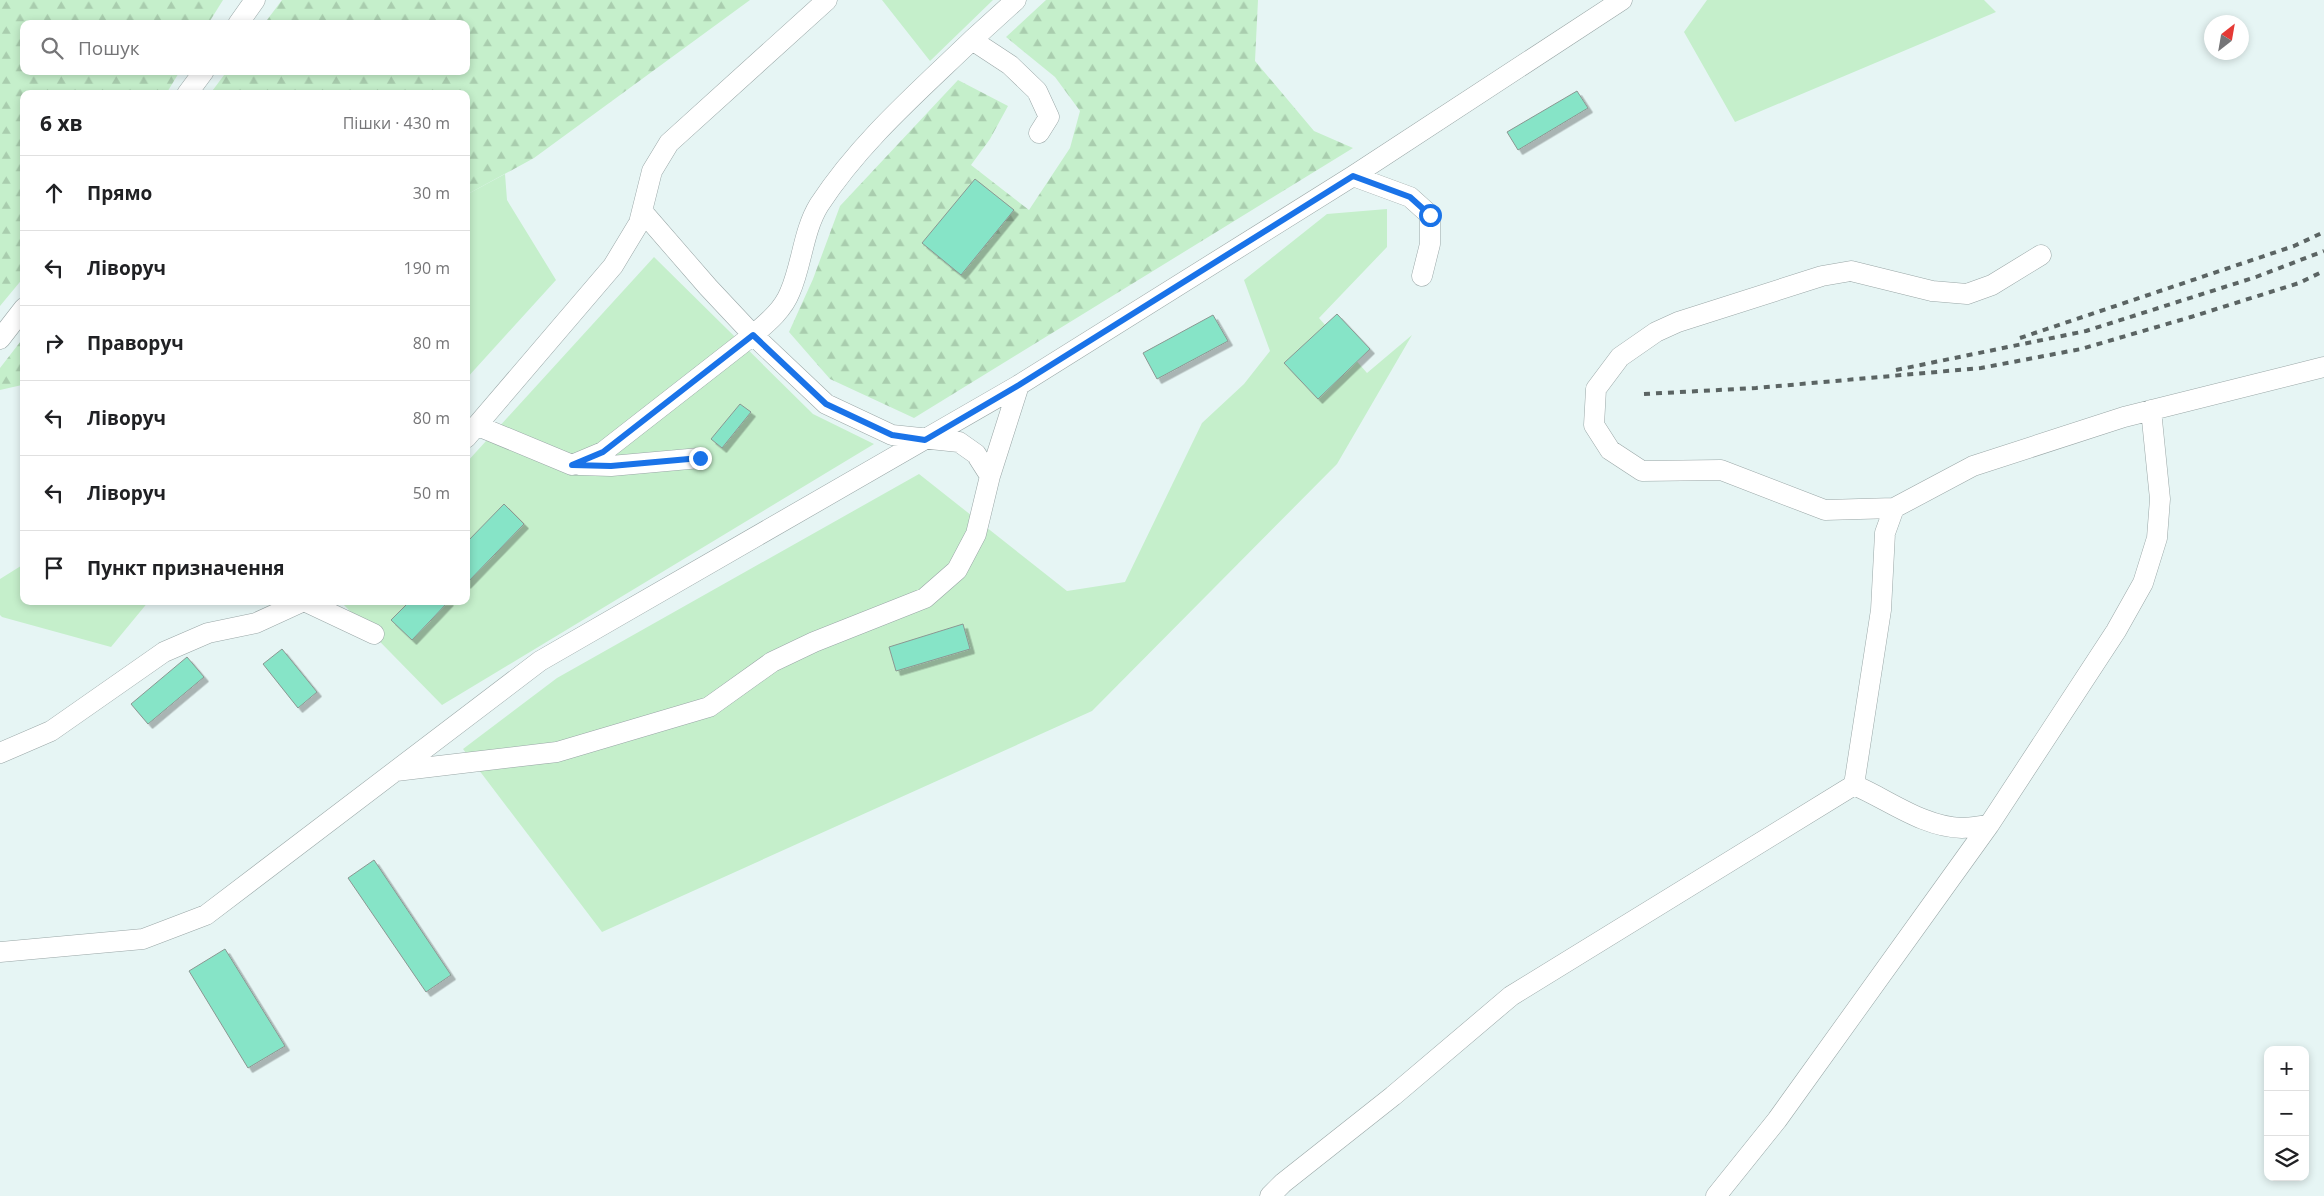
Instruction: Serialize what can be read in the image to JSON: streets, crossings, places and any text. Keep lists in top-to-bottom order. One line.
{"north":"top right","page":{"search":"Пошук","heading":["6 хв","Пішки · 430 m"],"list":[["Прямо","30 m"],["Ліворуч","190 m"],["Праворуч","80 m"],["Ліворуч","80 m"],["Ліворуч","50 m"],"Пункт призначення"],"map_buttons":["+","−"]}}
